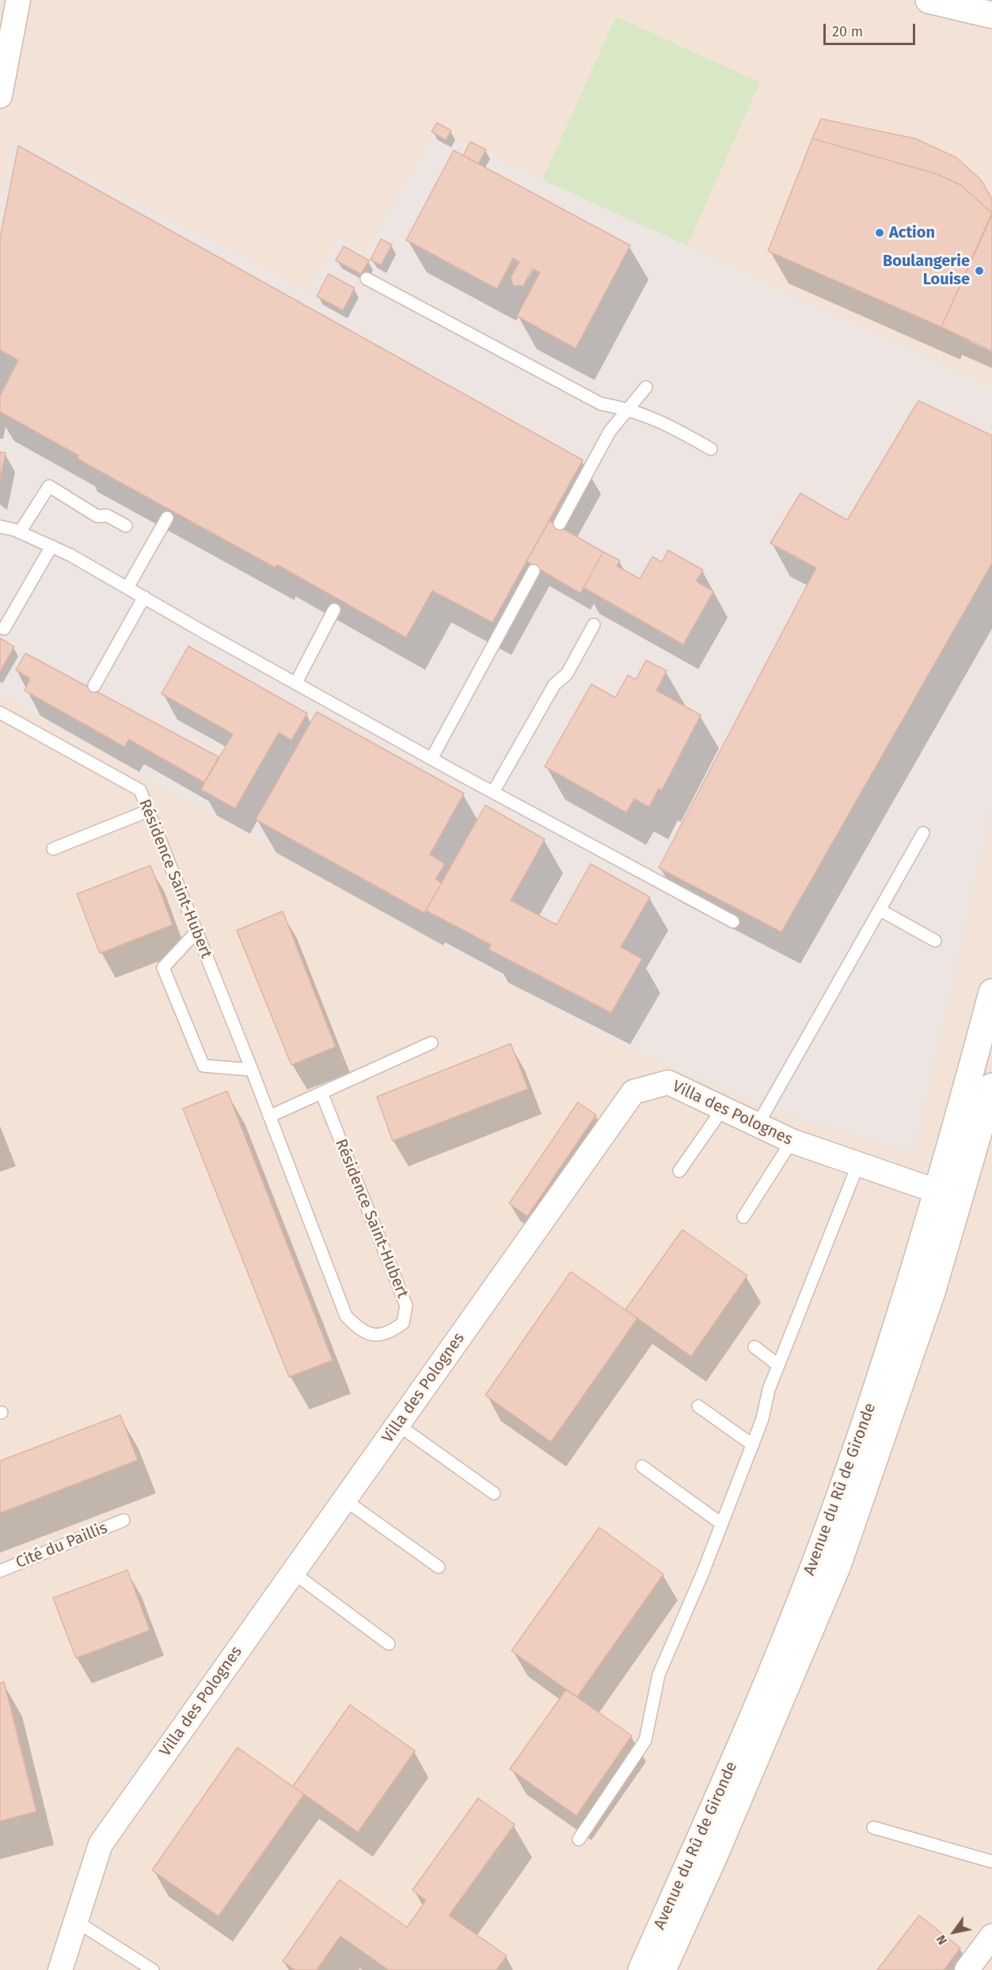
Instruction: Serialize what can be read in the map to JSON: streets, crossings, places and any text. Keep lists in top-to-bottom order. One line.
{"streets":{"main road":["Avenue du Rû de Gironde"],"street":["Villa des Polognes"],"lane":["Résidence Saint-Hubert","Cité du Paillis"]},"crossings":[["Villa des Polognes","Avenue du Rû de Gironde"]],"places":["Action","Boulangerie Louise"],"scale_bar":"20 m","north":"bottom left"}
